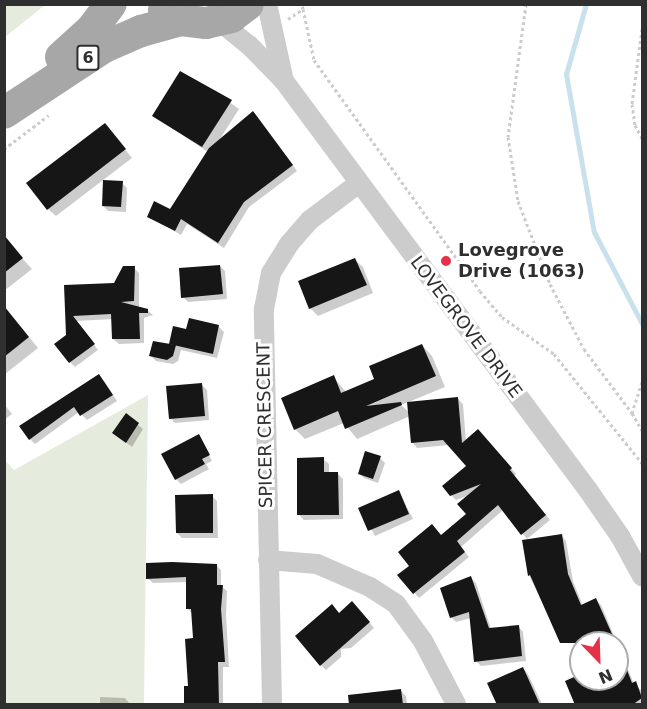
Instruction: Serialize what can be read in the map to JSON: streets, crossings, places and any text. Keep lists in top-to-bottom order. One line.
{"streets":{"main road":["6"],"street":["LOVEGROVE DRIVE","SPICER CRESCENT"]},"crossings":[["6","LOVEGROVE DRIVE"],["LOVEGROVE DRIVE","SPICER CRESCENT"]],"places":["Lovegrove Drive (1063)"],"north":"bottom right"}
